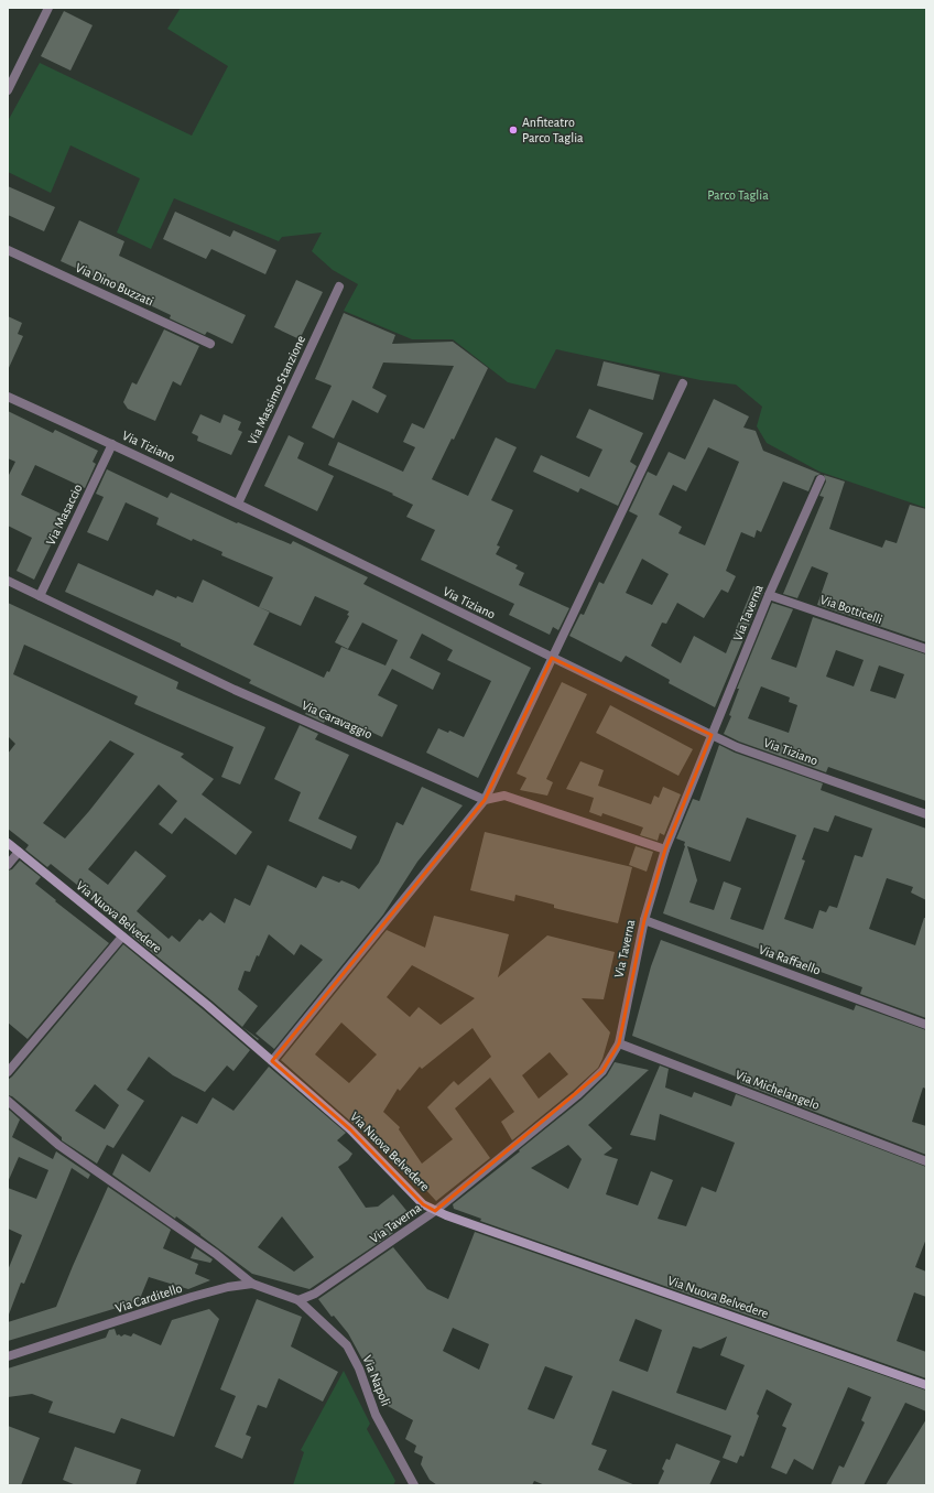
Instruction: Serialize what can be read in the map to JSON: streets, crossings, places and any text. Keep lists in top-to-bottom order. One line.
{"streets":{"street":["Via Dino Buzzati","Via Massimo Stanzione","Via Tiziano","Via Masaccio","Via Botticelli","Via Taverna","Via Caravaggio","Via Nuova Belvedere","Via Raffaello","Via Michelangelo","Via Carditello","Via Napoli"]},"crossings":[["Via Massimo Stanzione","Via Tiziano"],["Via Tiziano","Via Masaccio"],["Via Tiziano","Via Taverna"],["Via Masaccio","Via Caravaggio"],["Via Botticelli","Via Taverna"],["Via Taverna","Via Nuova Belvedere"],["Via Taverna","Via Raffaello"],["Via Taverna","Via Michelangelo"],["Via Taverna","Via Carditello"],["Via Taverna","Via Napoli"],["Via Carditello","Via Napoli"]],"parks":["Parco Taglia"],"places":["Anfiteatro Parco Taglia"]}
